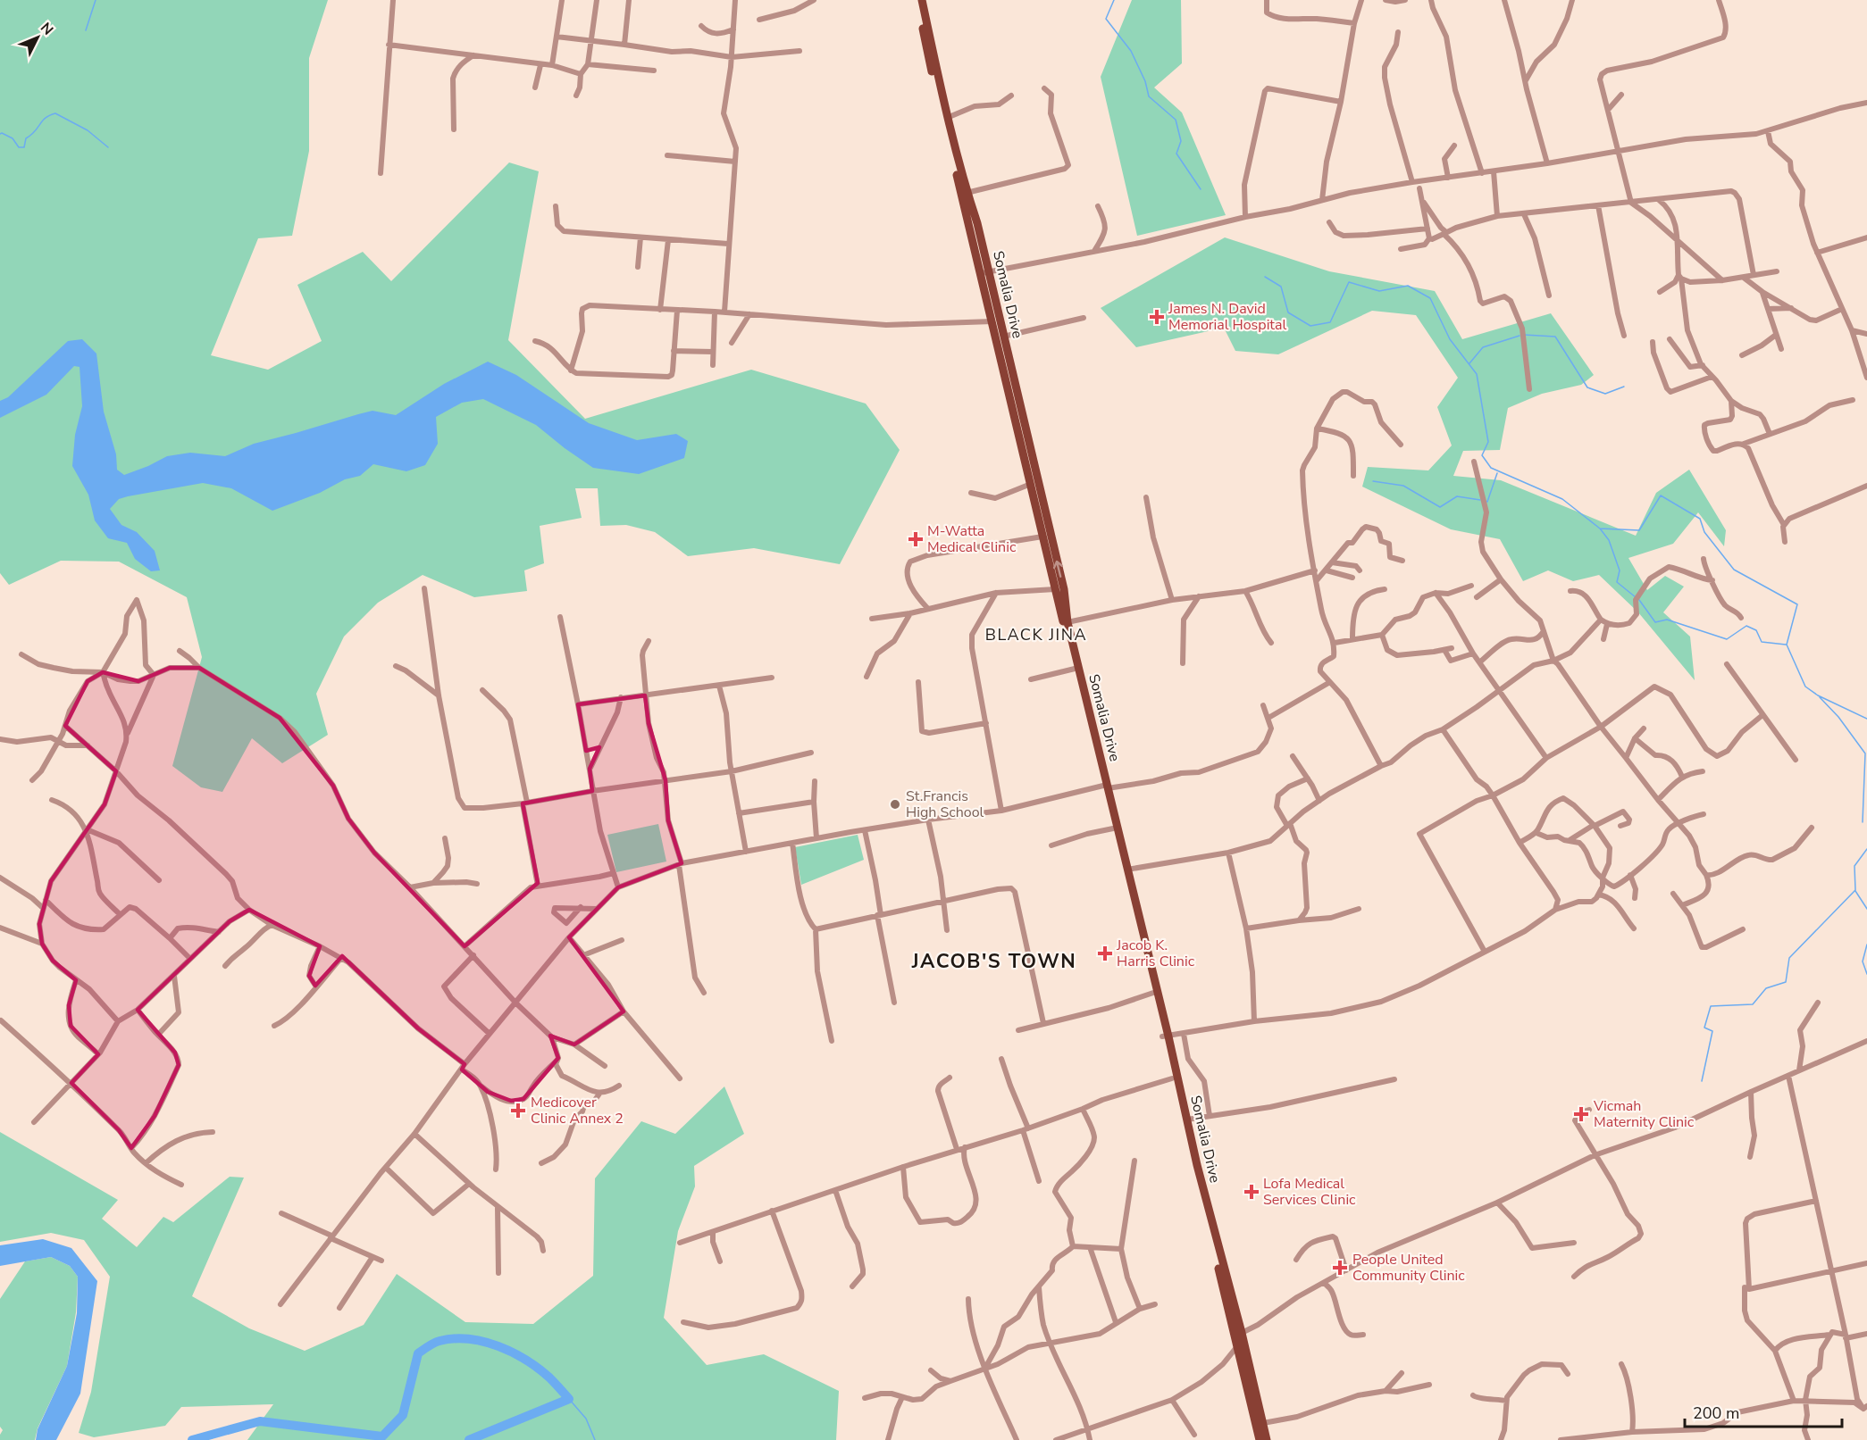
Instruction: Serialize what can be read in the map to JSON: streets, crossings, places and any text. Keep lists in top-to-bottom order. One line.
{"streets":{"main road":["Somalia Drive"]},"districts":["BLACK JINA","JACOB'S TOWN"],"places":{"health":["James N. David Memorial Hospital","M-Watta Medical Clinic","Jacob K. Harris Clinic","Medicover Clinic Annex 2","Vicmah Maternity Clinic","Lofa Medical Services Clinic","People United Community Clinic"],"other":["St.Francis High School"]},"scale_bar":"200 m","north":"top right"}
